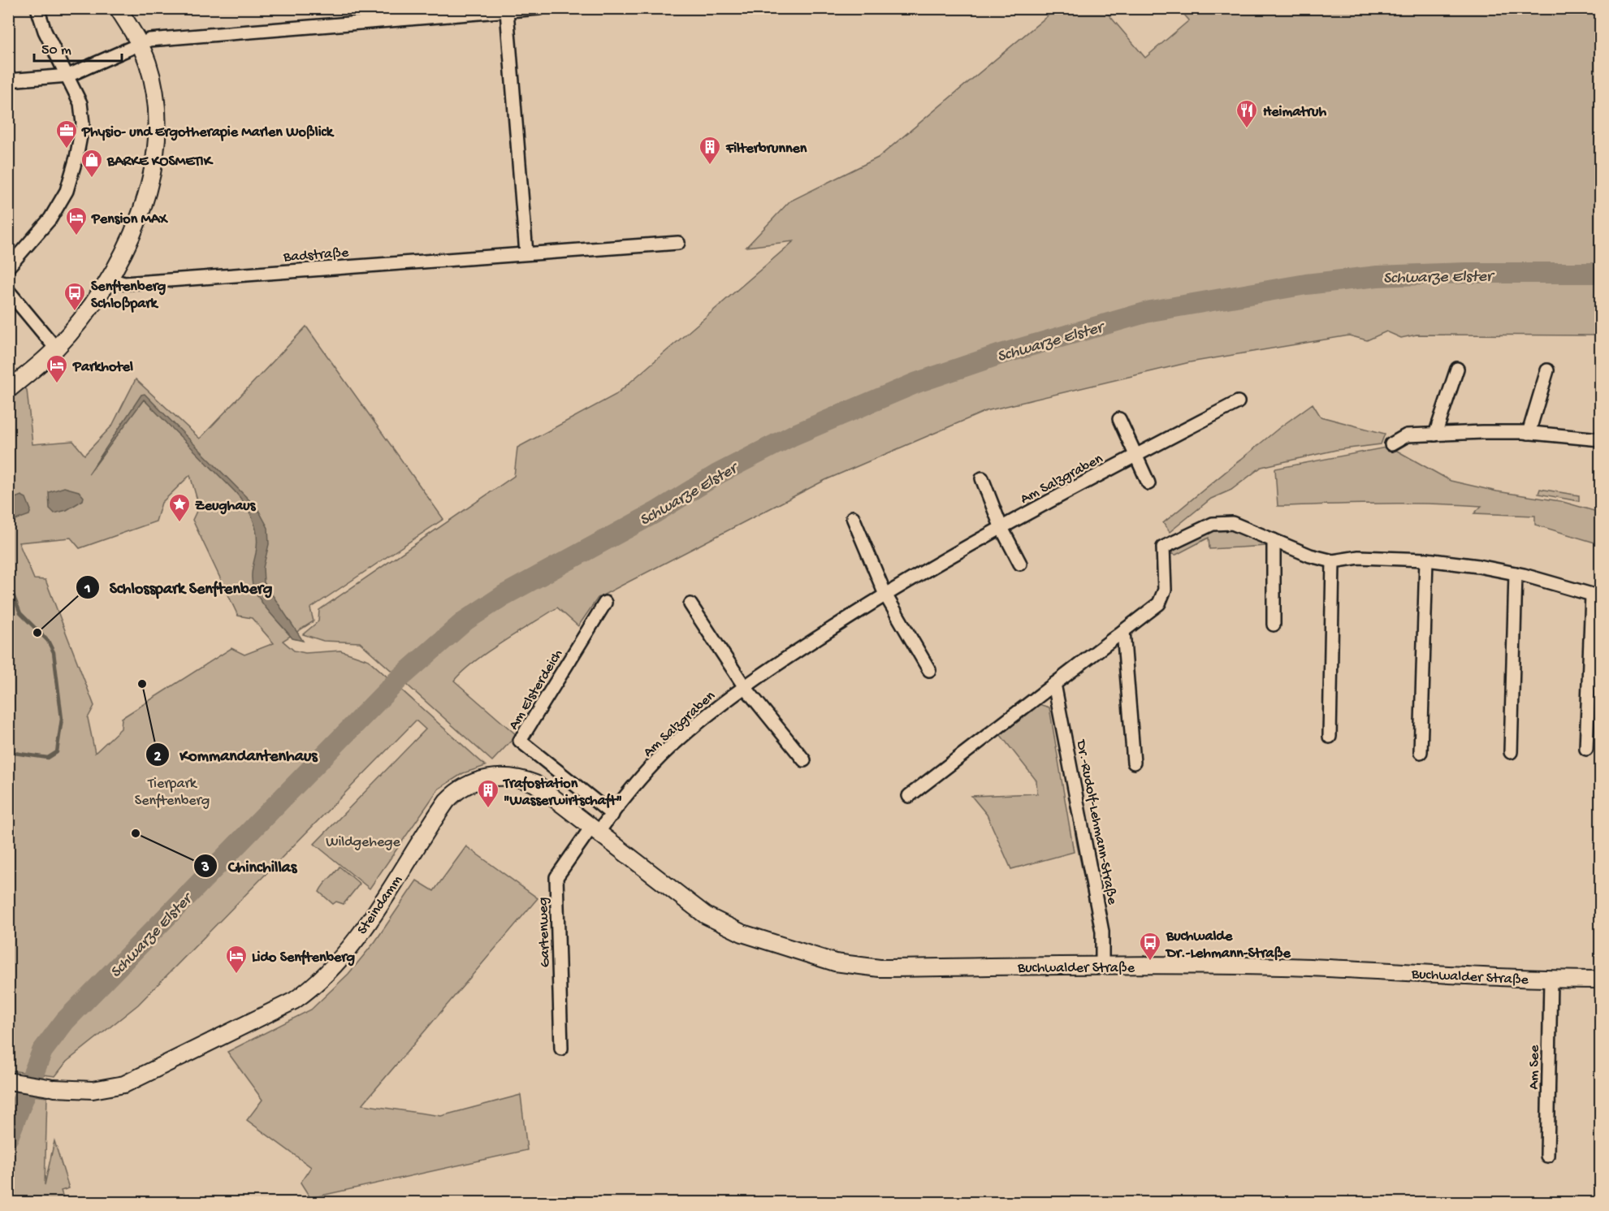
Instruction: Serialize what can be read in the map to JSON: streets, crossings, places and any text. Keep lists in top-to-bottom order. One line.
{"streets":{"street":["Badstraße","Am Salzgraben","Am Elsterdeich","Dr.-Rudolf-Lehmann-Straße","Steindamm","Gartenweg","Buchwalder Straße","Am See"]},"crossings":[["Am Salzgraben","Am Elsterdeich"],["Am Salzgraben","Steindamm"],["Am Salzgraben","Gartenweg"],["Dr.-Rudolf-Lehmann-Straße","Buchwalder Straße"],["Steindamm","Gartenweg"],["Steindamm","Buchwalder Straße"],["Buchwalder Straße","Am See"]],"water":["Schwarze Elster"],"parks":["Tierpark Senftenberg","Wildgehege"],"places":{"restaurant":["Heimatruh"],"office":["Physio- und Ergotherapie Marlen Woßlick"],"building":["Filterbrunnen","Trafostation \"Wasserwirtschaft\""],"shop":["BARKE KOSMETIK"],"hotel":["Pension MAX","Parkhotel","Lido Senftenberg"],"bus stop":["Senftenberg Schloßpark","Buchwalde Dr.-Lehmann-Straße"],"place":["Zeughaus"],"other":["Schlosspark Senftenberg","Kommandantenhaus","Chinchillas"]},"scale_bar":"50 m"}
